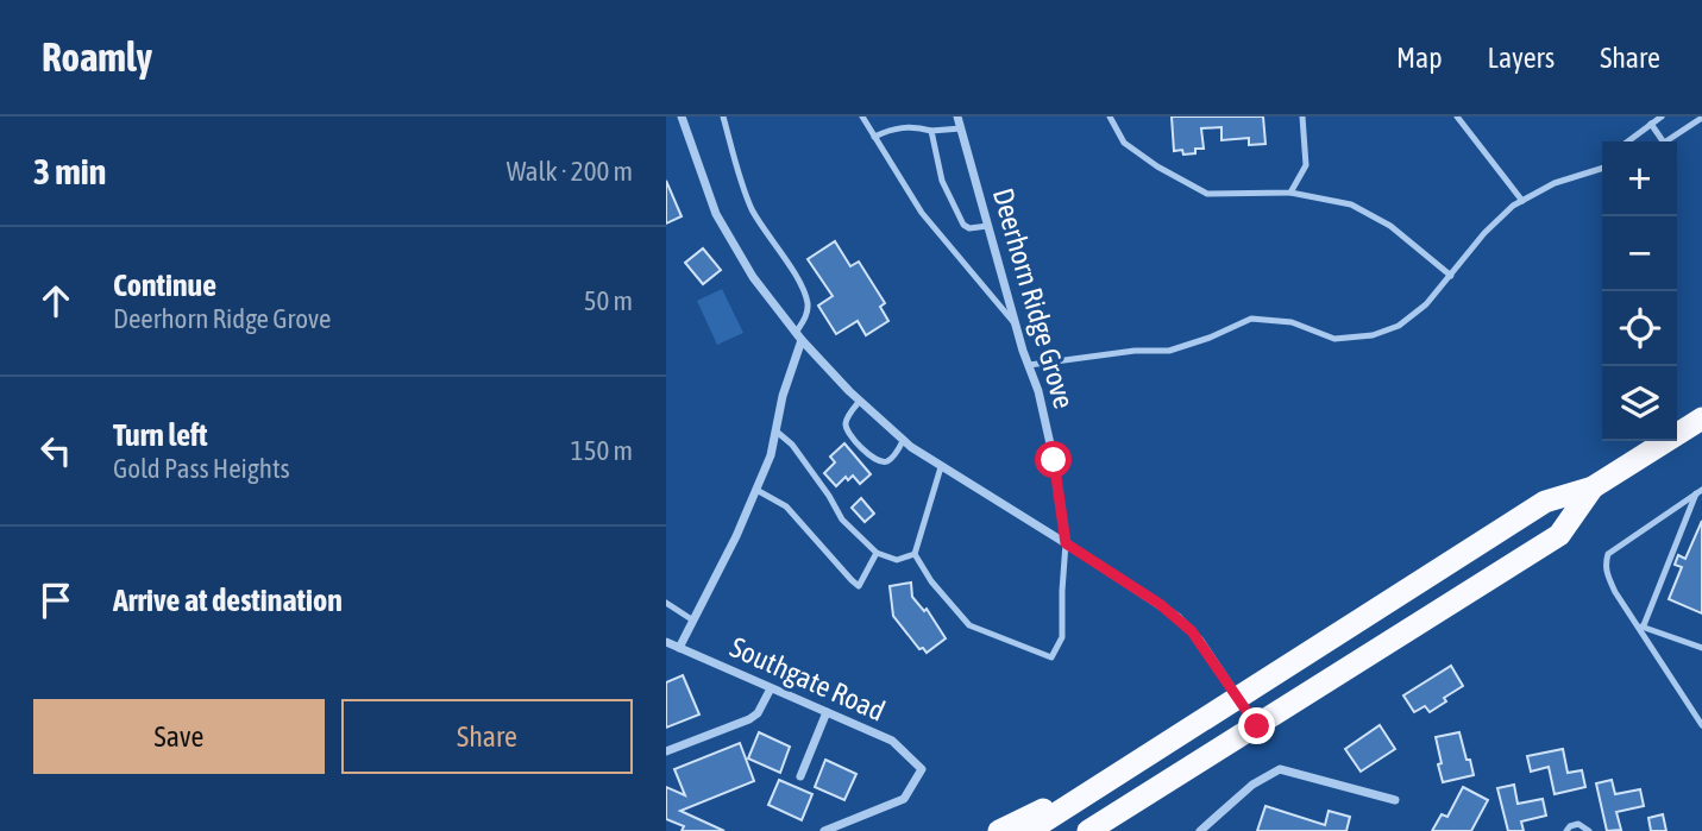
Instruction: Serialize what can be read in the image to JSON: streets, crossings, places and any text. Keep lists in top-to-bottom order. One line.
{"streets":{"street":["Deerhorn Ridge Grove","Southgate Road"]},"page":{"header":"Roamly","nav":["Map","Layers","Share"],"heading":["3 min","Walk · 200 m"],"map_buttons":["+","−"],"list":[["Continue","Deerhorn Ridge Grove","50 m"],["Turn left","Gold Pass Heights","150 m"],"Arrive at destination"],"buttons":["Save","Share"]}}
